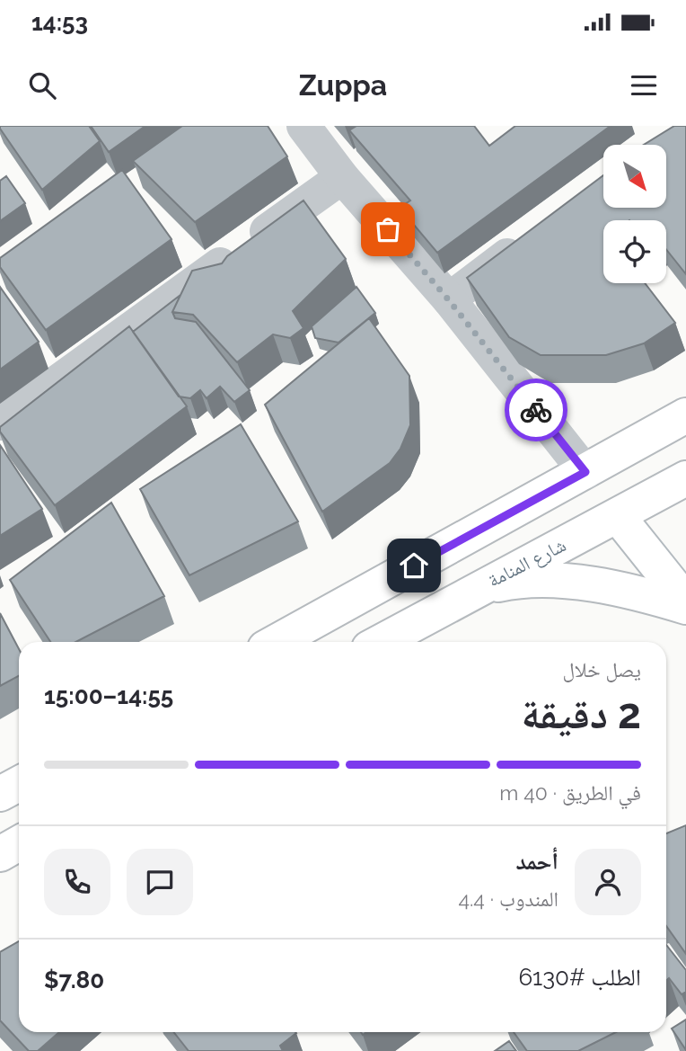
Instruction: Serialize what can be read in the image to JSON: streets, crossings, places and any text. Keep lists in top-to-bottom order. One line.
{"streets":{"main road":["شارع المنامة"]},"north":"bottom right","page":{"status":"14:53","header":"Zuppa","heading":["2 دقيقة","يصل خلال","14:55–15:00"],"panel":["أحمد","المندوب · 4.4","الطلب #6130","$7.80"],"bar":"في الطريق · 40 m"}}
